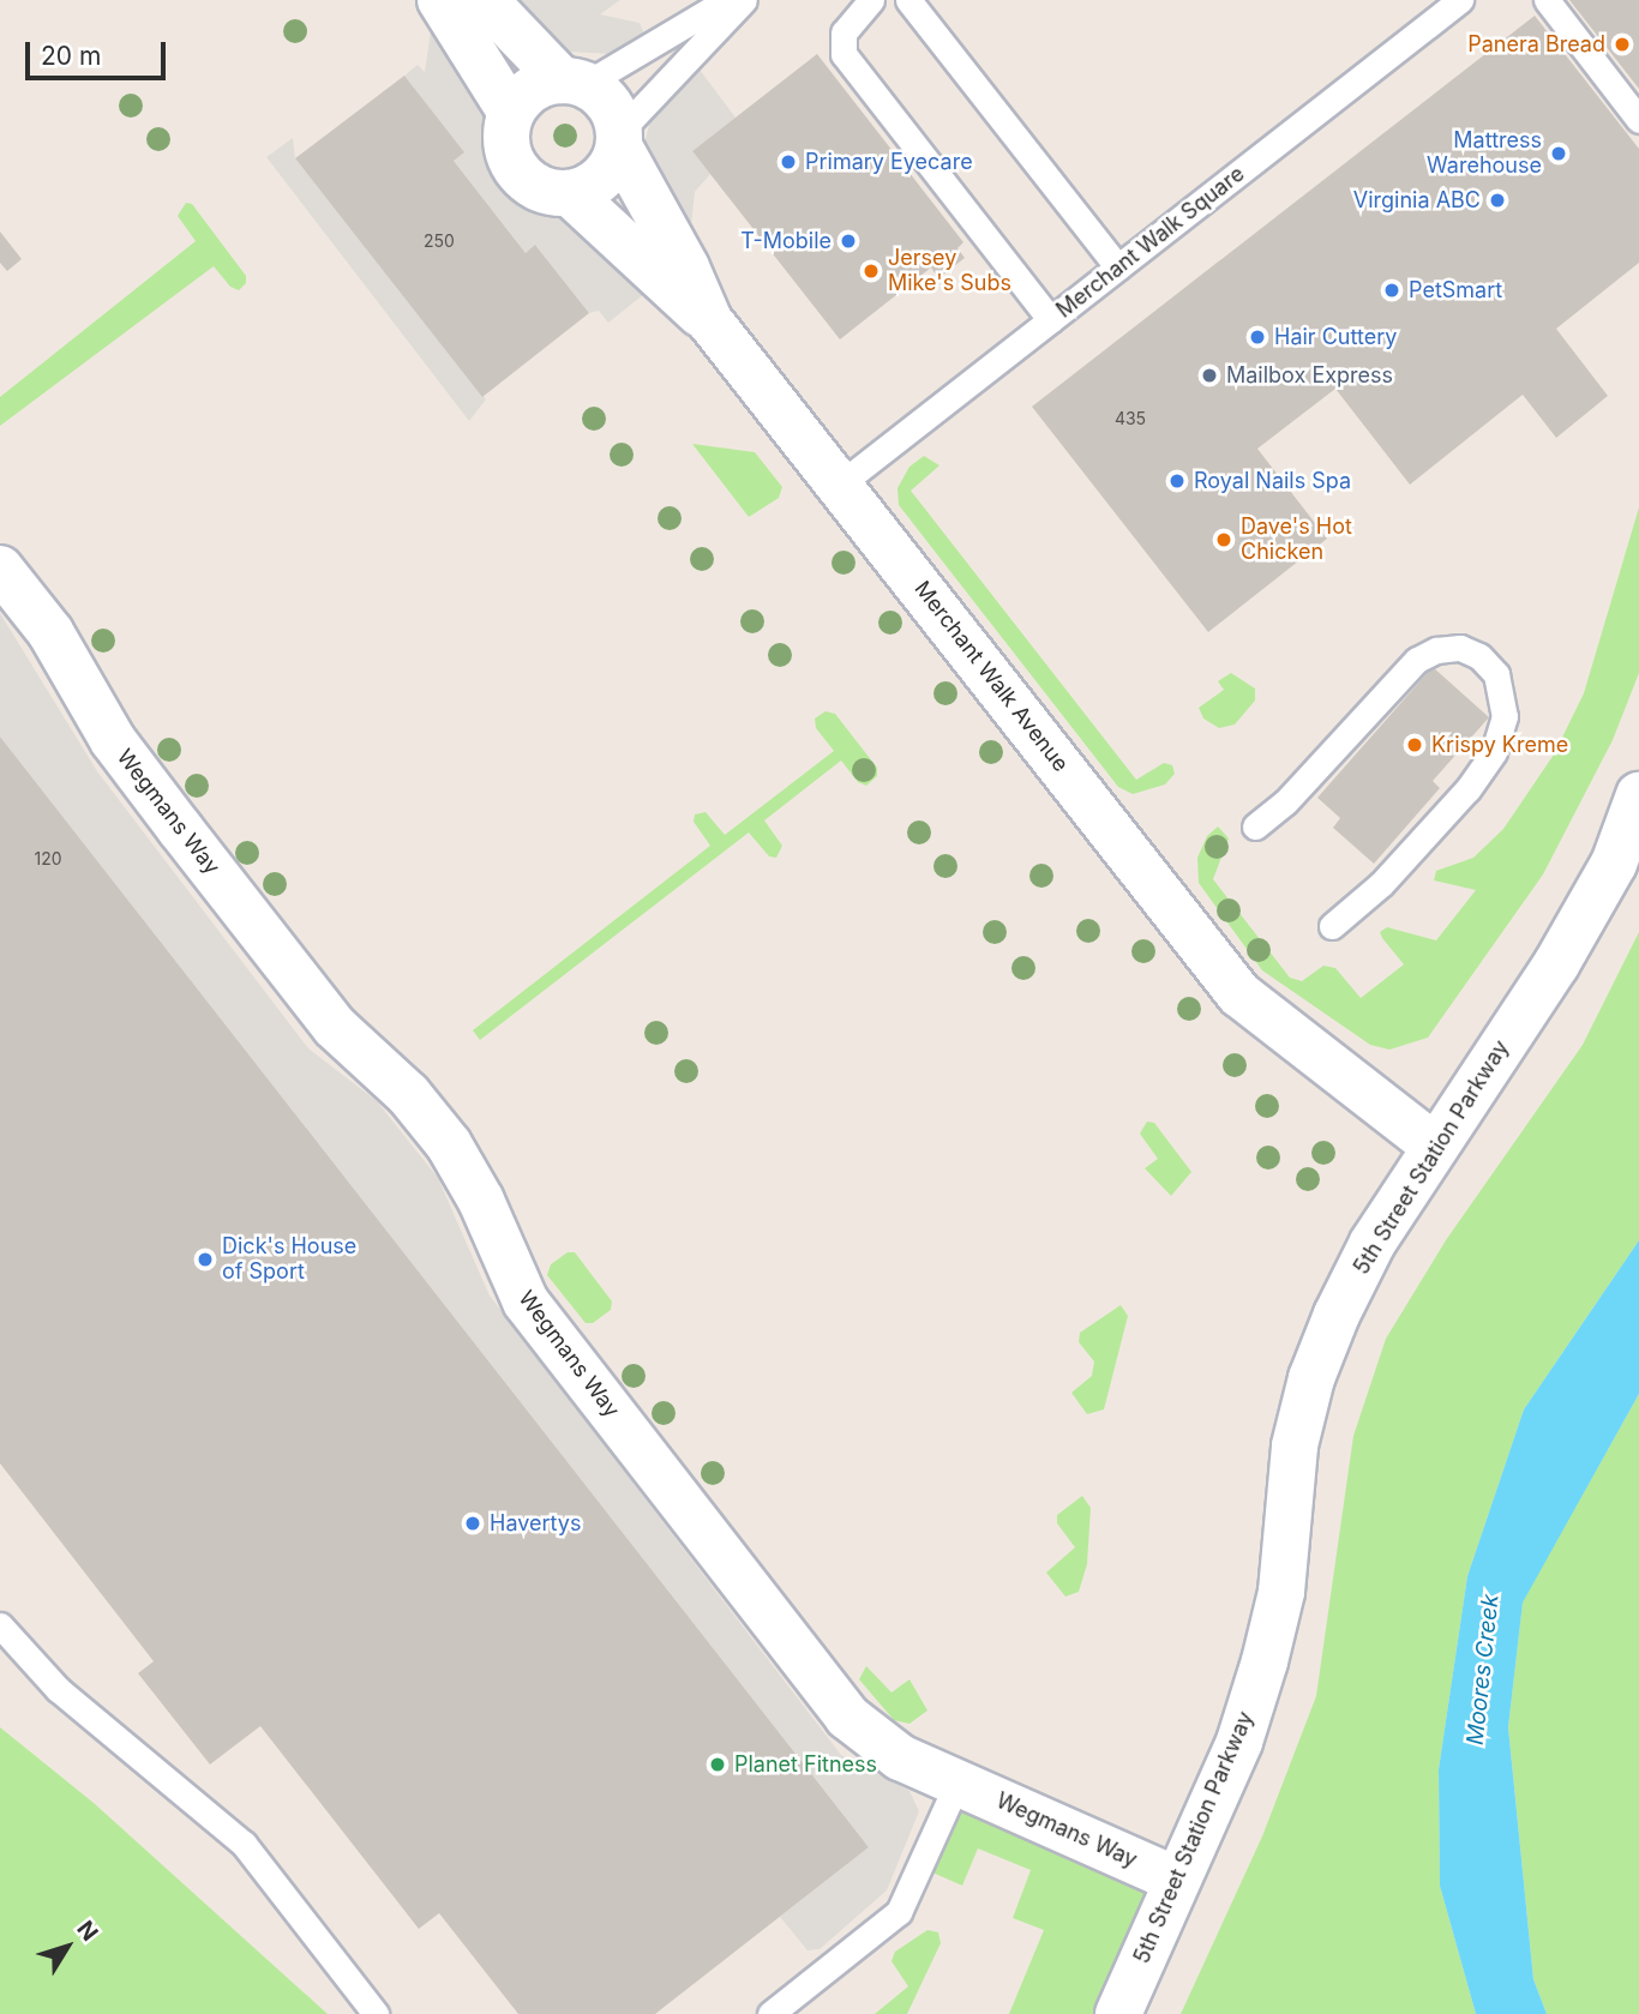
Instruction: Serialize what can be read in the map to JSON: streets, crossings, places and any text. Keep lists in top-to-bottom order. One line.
{"streets":{"street":["Merchant Walk Avenue","Wegmans Way","5th Street Station Parkway"],"lane":["Merchant Walk Square"]},"crossings":[["Merchant Walk Square","Merchant Walk Avenue"],["Merchant Walk Avenue","5th Street Station Parkway"],["Wegmans Way","5th Street Station Parkway"]],"water":["Moores Creek"],"places":["Panera Bread","Mattress Warehouse","Primary Eyecare","Virginia ABC","T-Mobile","Jersey Mike's Subs","PetSmart","Hair Cuttery","Mailbox Express","Royal Nails Spa","Dave's Hot Chicken","Krispy Kreme","Dick's House of Sport","Havertys","Planet Fitness"],"house_numbers":["250","435","120"],"scale_bar":"20 m","north":"top right"}
